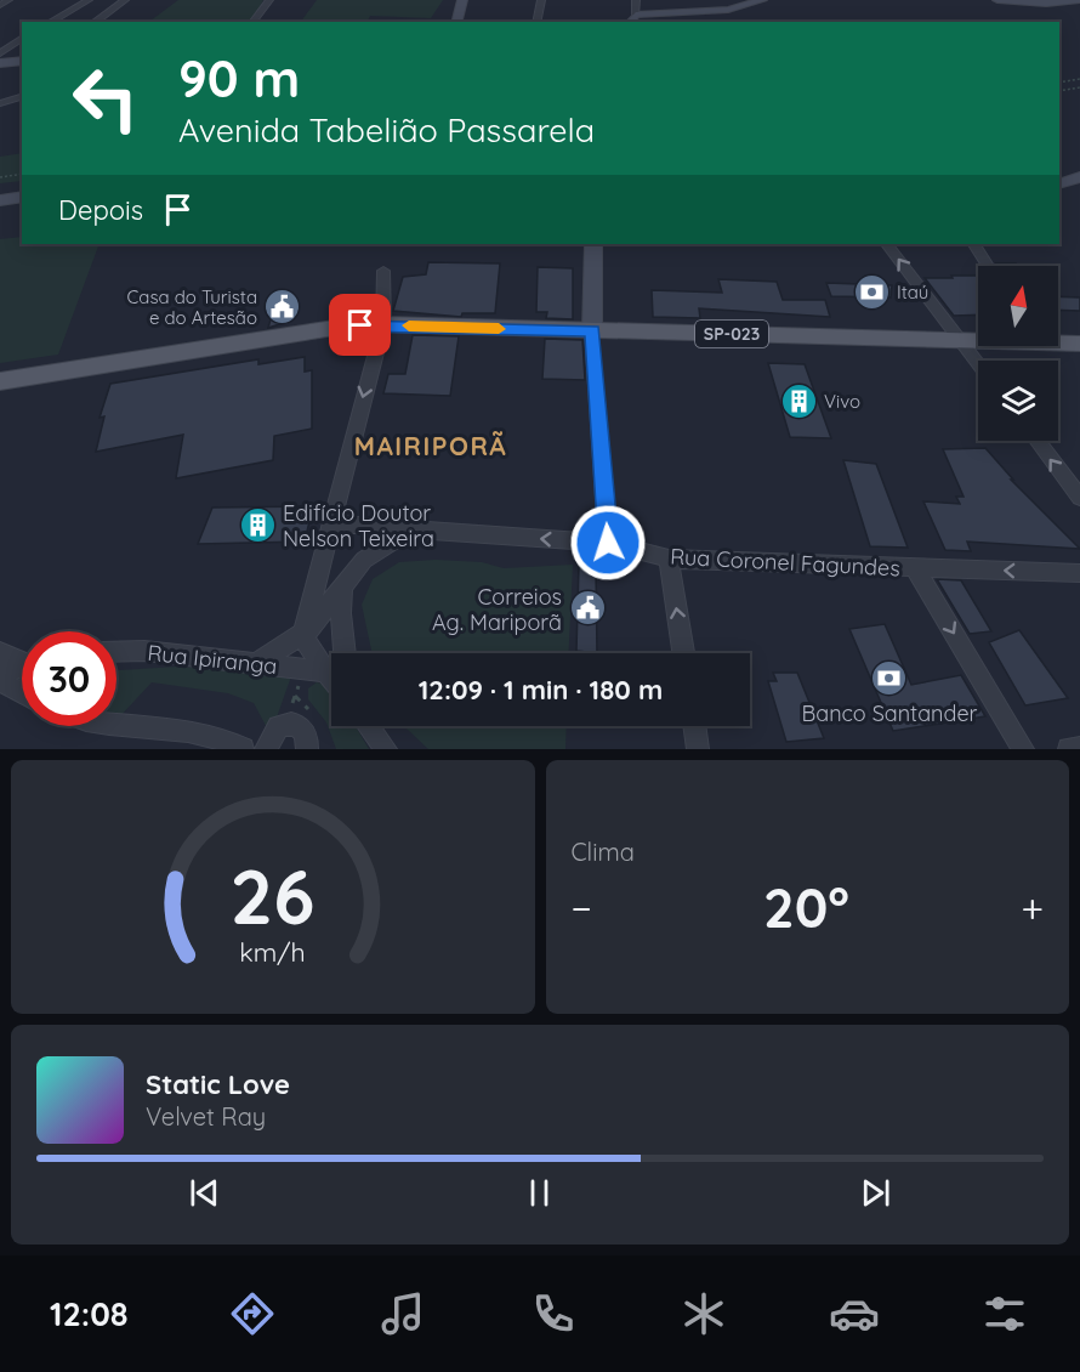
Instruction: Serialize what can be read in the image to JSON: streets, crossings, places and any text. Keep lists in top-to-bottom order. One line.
{"streets":{"main road":["SP-023"],"street":["Rua Coronel Fagundes","Rua Ipiranga"]},"one_way":["Rua Coronel Fagundes"],"districts":["MAIRIPORÃ"],"places":{"bank":["Itaú","Banco Santander"],"public building":["Casa do Turista e do Artesão","Correios Ag. Mariporã"],"building":["Vivo","Edifício Doutor Nelson Teixeira"]},"north":"top","page":{"turn":["90 m","Avenida Tabelião Passarela"],"then":"Depois","limit":"30","trip":"12:09 · 1 min · 180 m","tile":"Clima","heat":["−","20°","+"],"song":["Static Love","Velvet Ray"],"tabs":"12:08","gauge":["26","km/h"]}}
